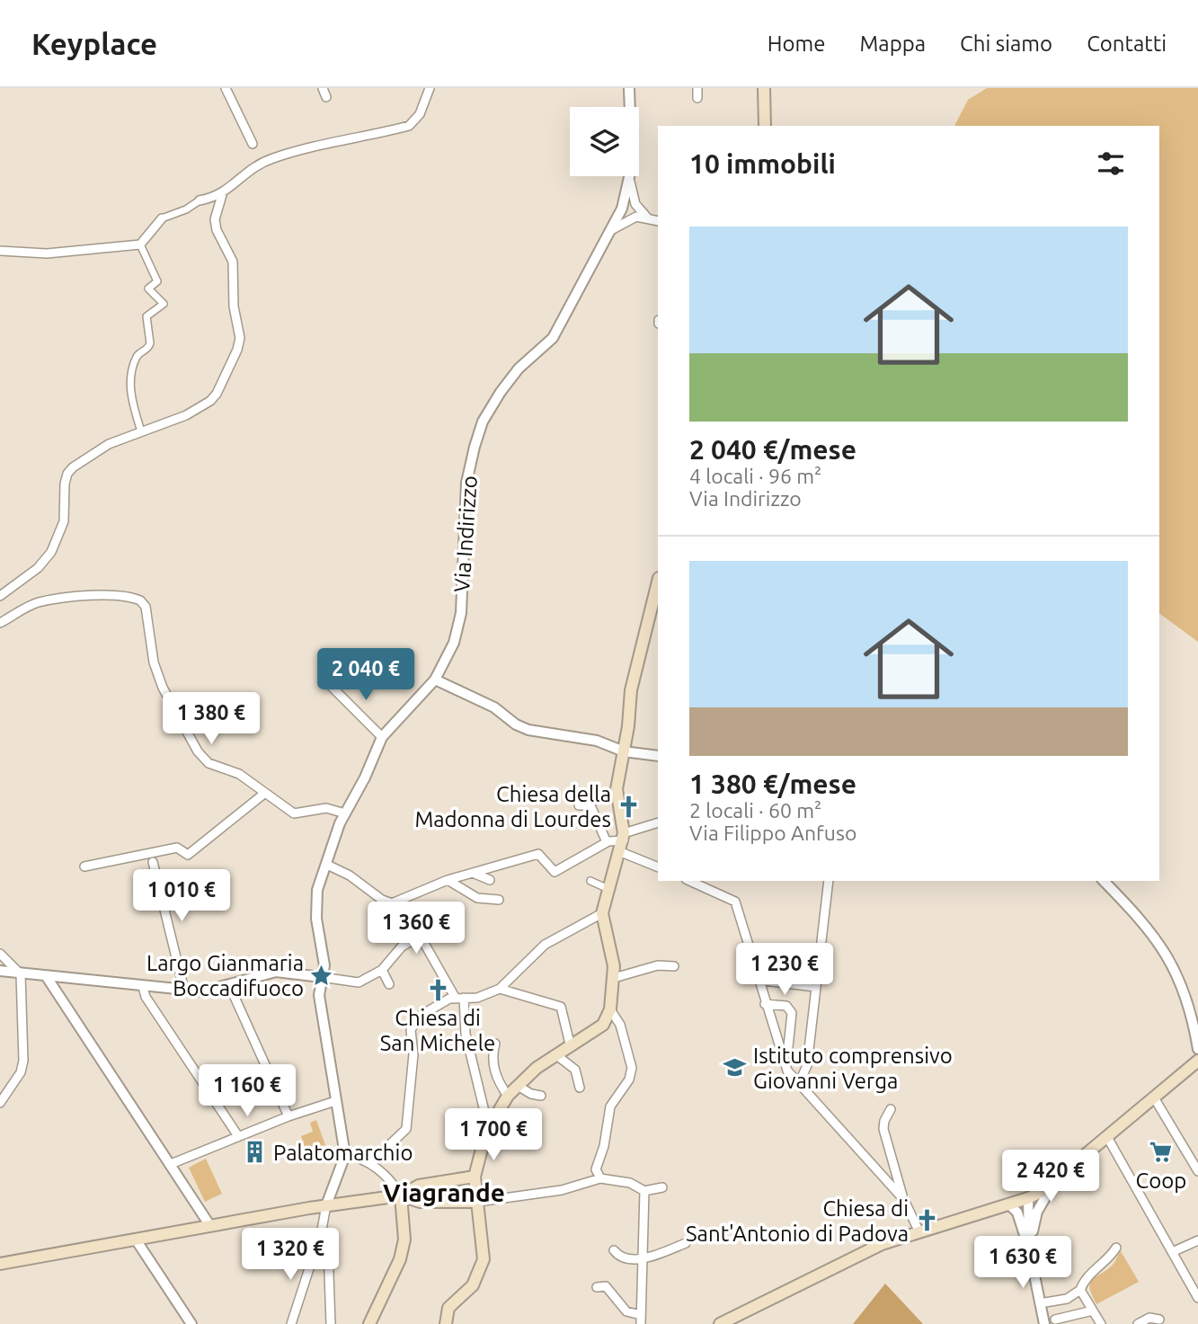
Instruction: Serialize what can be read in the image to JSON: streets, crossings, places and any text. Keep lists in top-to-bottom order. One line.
{"streets":{"street":["Via Indirizzo"]},"districts":["Viagrande"],"places":{"church":["Chiesa della Madonna di Lourdes","Chiesa di San Michele","Chiesa di Sant'Antonio di Padova"],"place":["Largo Gianmaria Boccadifuoco"],"school or university":["Istituto comprensivo Giovanni Verga"],"building":["Palatomarchio"],"supermarket":["Coop"]},"page":{"header":"Keyplace","nav":["Home","Mappa","Chi siamo","Contatti"],"heading":"10 immobili","list":[{"name":"2 040 €/mese","note":"4 locali · 96 m² · Via Indirizzo"},{"name":"1 380 €/mese","note":"2 locali · 60 m² · Via Filippo Anfuso"}],"price":["2 040 €","1 380 €","1 010 €","1 360 €","1 230 €","1 160 €","1 700 €","2 420 €","1 320 €","1 630 €"]}}
